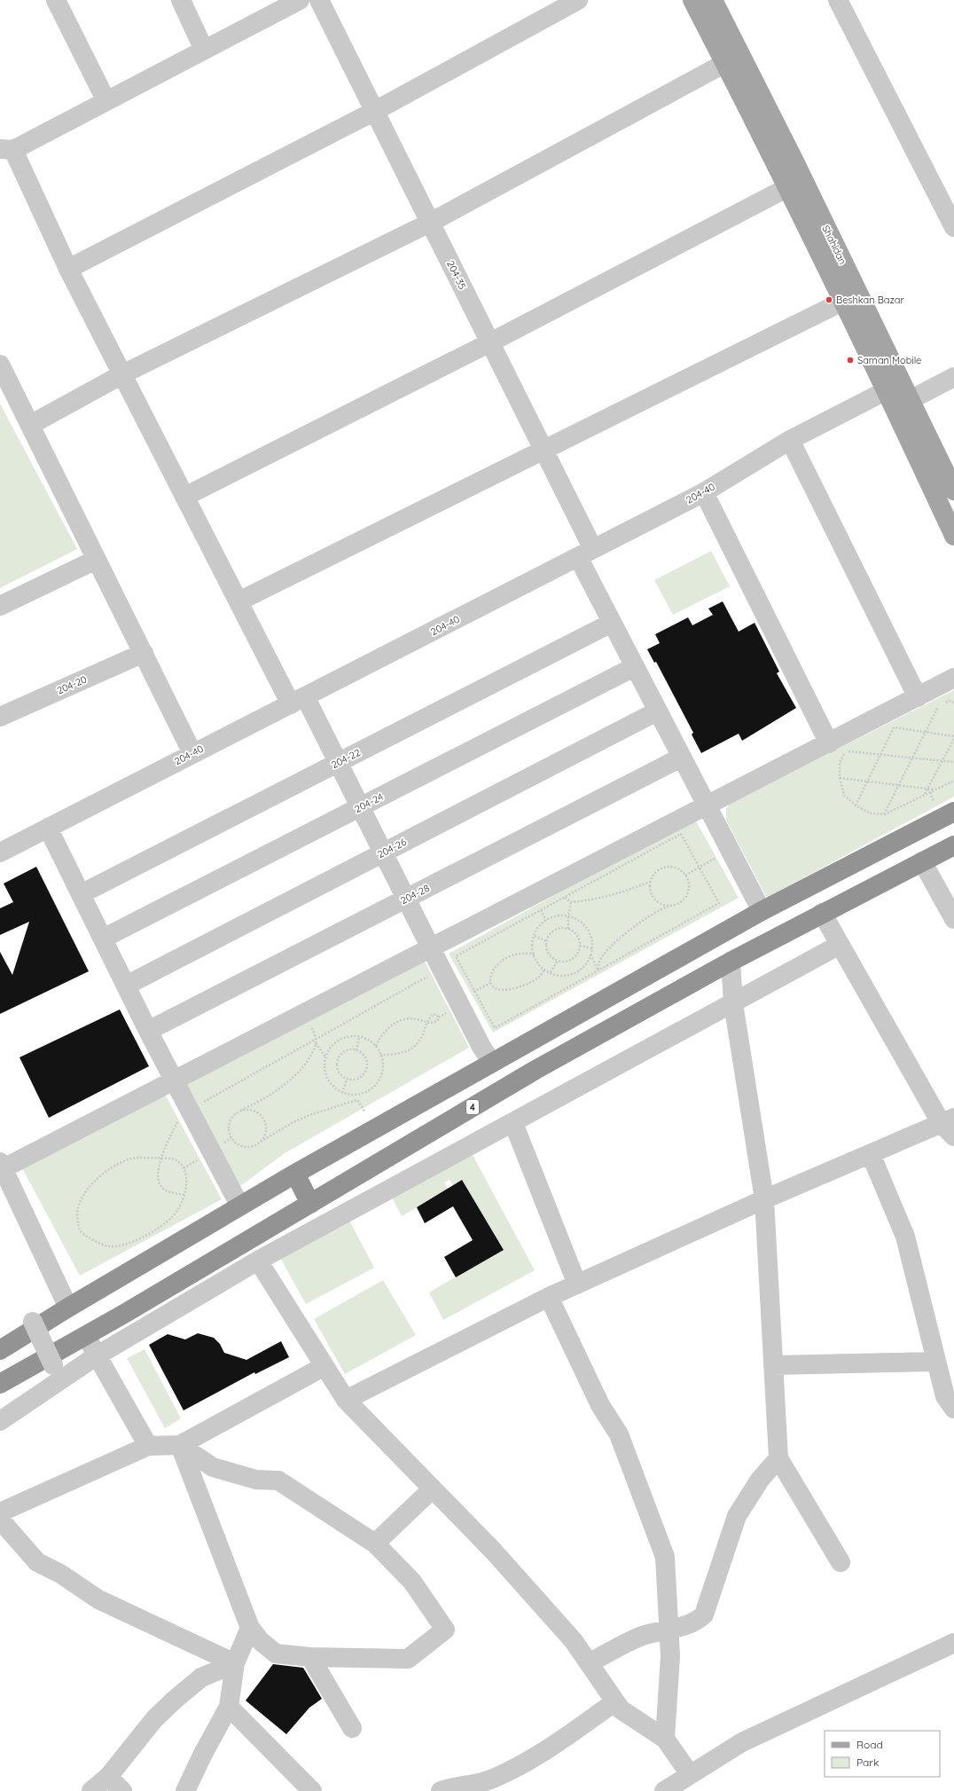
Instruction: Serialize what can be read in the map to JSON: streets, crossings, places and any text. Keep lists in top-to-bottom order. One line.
{"streets":{"highway":["4"],"main road":["Shahidan"],"street":["204-35","204-40","204-20","204-22","204-24","204-26","204-28"]},"crossings":[["204-35","204-40"],["204-35","204-22"],["204-35","204-24"],["204-35","204-26"],["204-35","204-28"]],"places":["Beshkan Bazar","Saman Mobile"],"legend":["Road","Park"]}
